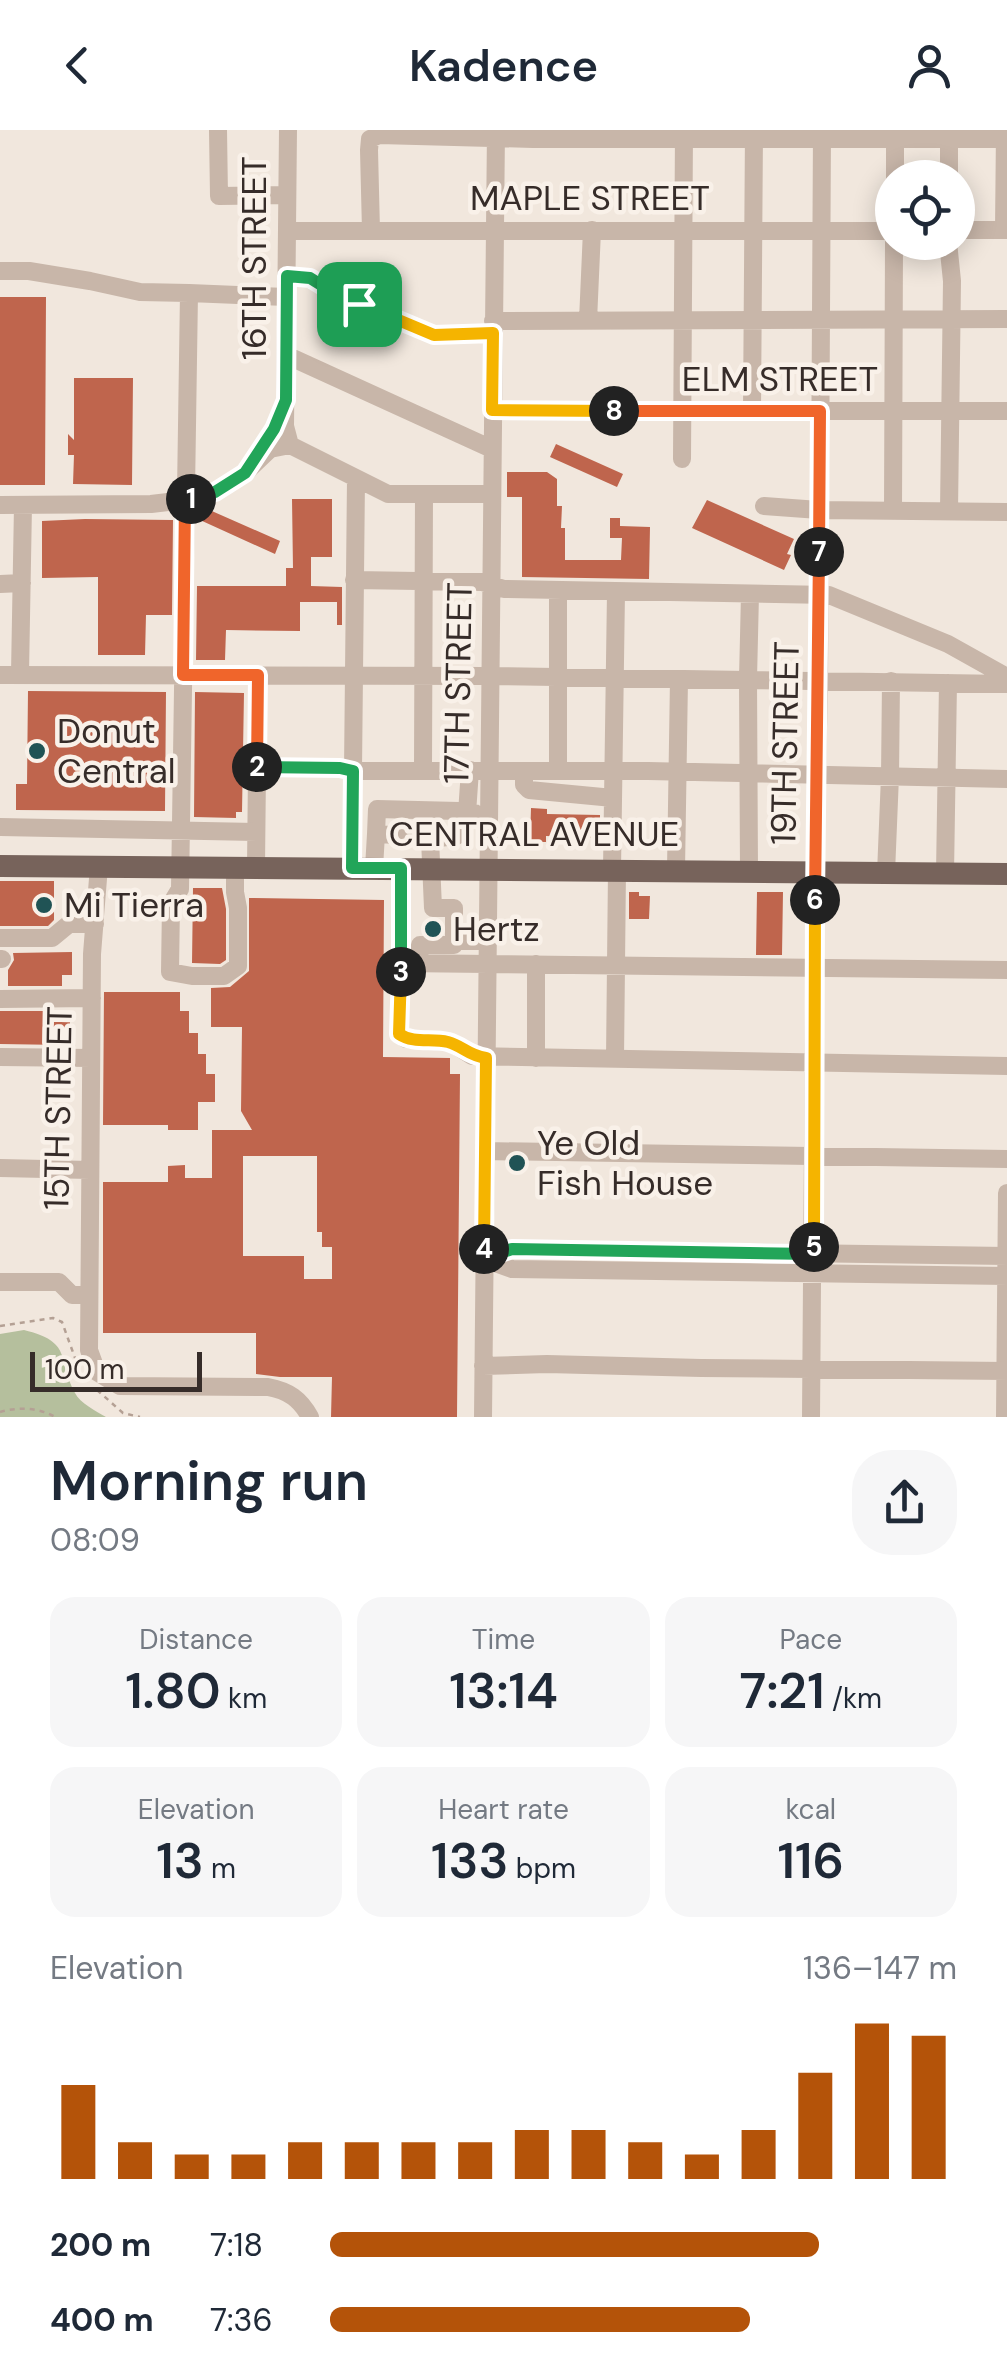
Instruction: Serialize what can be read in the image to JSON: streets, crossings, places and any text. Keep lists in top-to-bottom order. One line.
{"streets":{"main road":["CENTRAL AVENUE"],"street":["MAPLE STREET","16TH STREET","ELM STREET","17TH STREET","19TH STREET","15TH STREET"]},"crossings":[["MAPLE STREET","16TH STREET"],["MAPLE STREET","17TH STREET"],["MAPLE STREET","19TH STREET"],["ELM STREET","17TH STREET"],["ELM STREET","19TH STREET"],["17TH STREET","CENTRAL AVENUE"],["19TH STREET","CENTRAL AVENUE"],["CENTRAL AVENUE","15TH STREET"]],"places":["Donut Central","Mi Tierra","Hertz","Ye Old Fish House"],"scale_bar":"100 m","page":{"header":"Kadence","pins":["8","1","7","2","6","3","5","4"],"scale":"100 m","heading":["Morning run","08:09"],"stats":[["Distance","1.80 km"],["Time","13:14"],["Pace","7:21 /km"],["Elevation","13 m"],["Heart rate","133 bpm"],["kcal","116"]],"chart":["Elevation","136–147 m"],"list":[{"name":"200 m","note":"7:18"},{"name":"400 m","note":"7:36"}]}}
